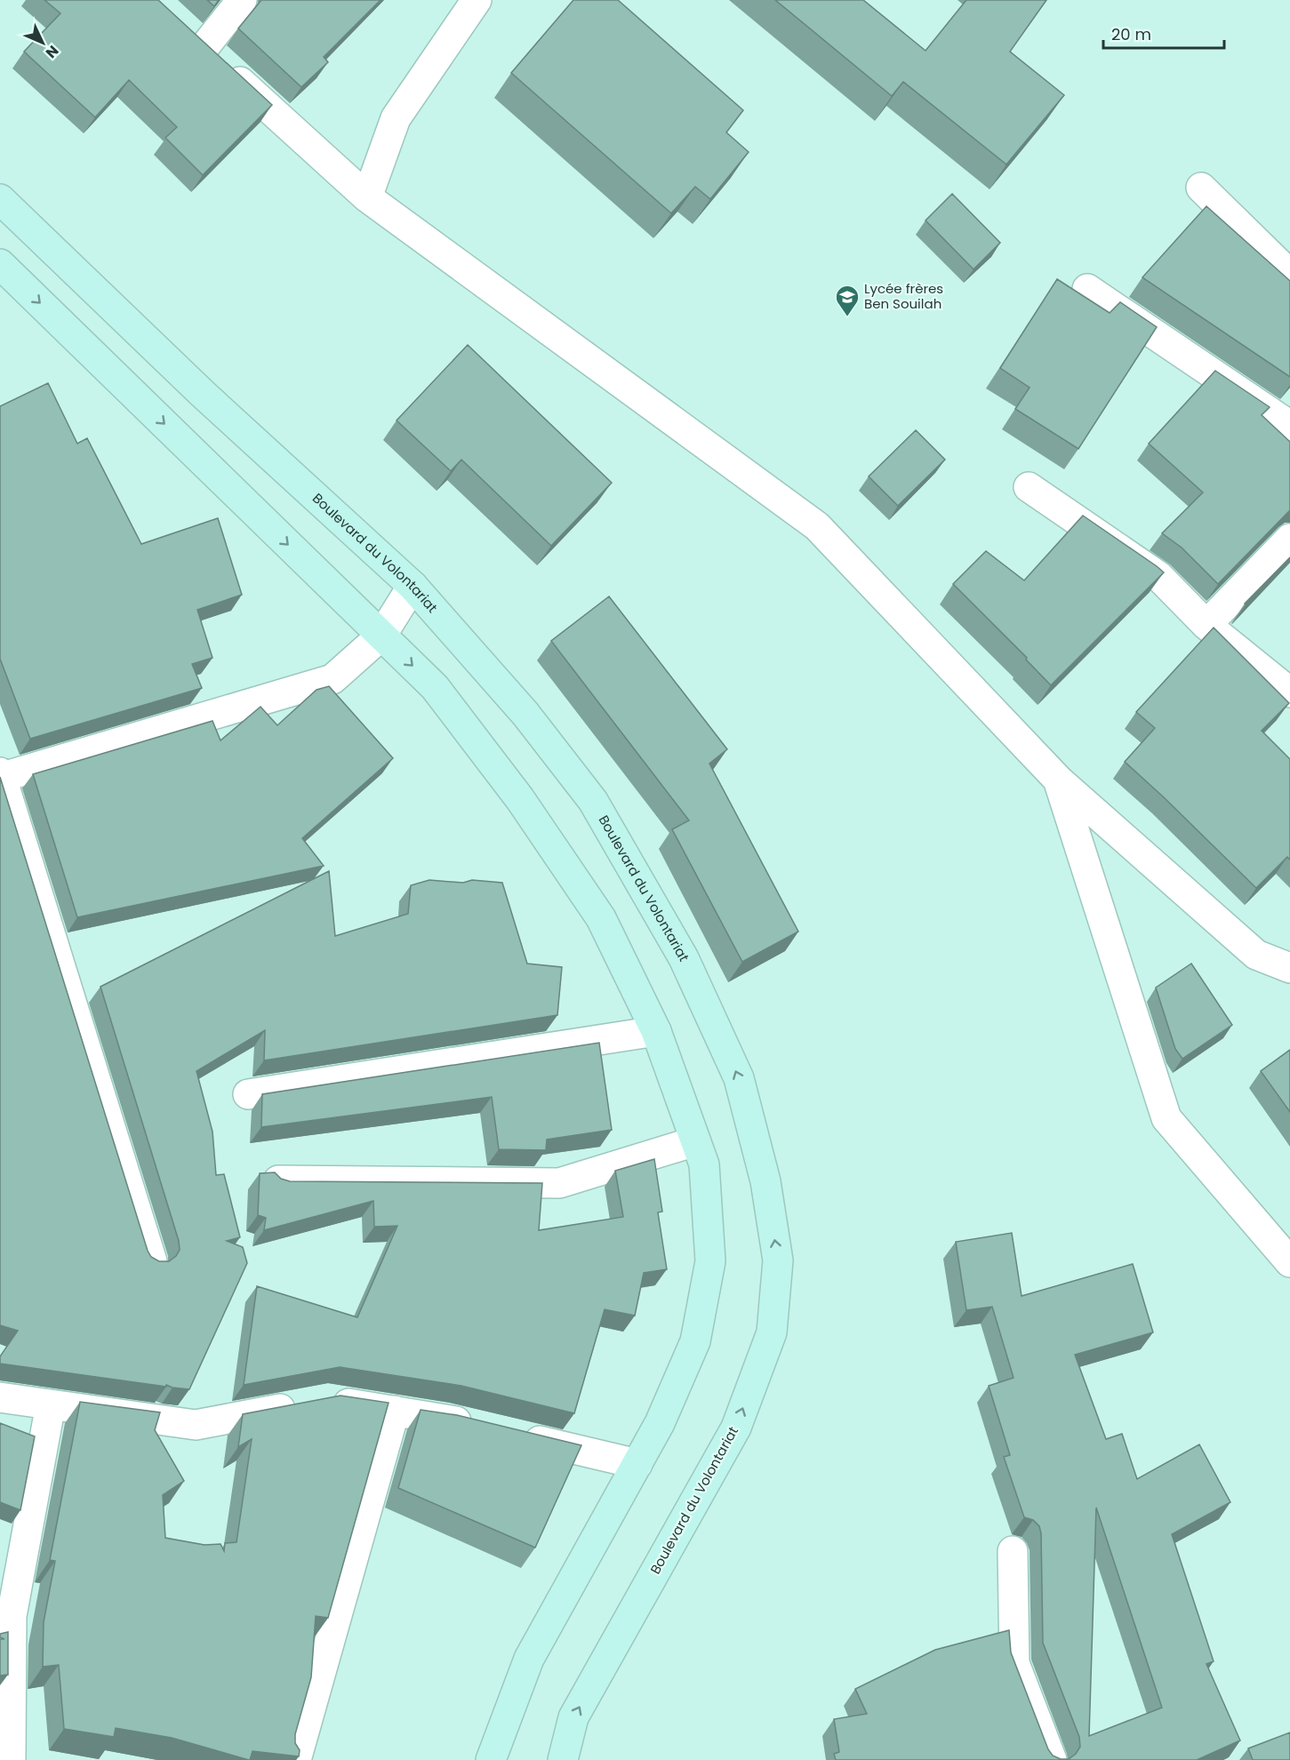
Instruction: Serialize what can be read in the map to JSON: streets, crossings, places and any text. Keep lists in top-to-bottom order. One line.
{"streets":{"main road":["Boulevard du Volontariat"]},"places":{"school or university":["Lycée frères Ben Souilah"]},"scale_bar":"20 m","north":"bottom right"}
